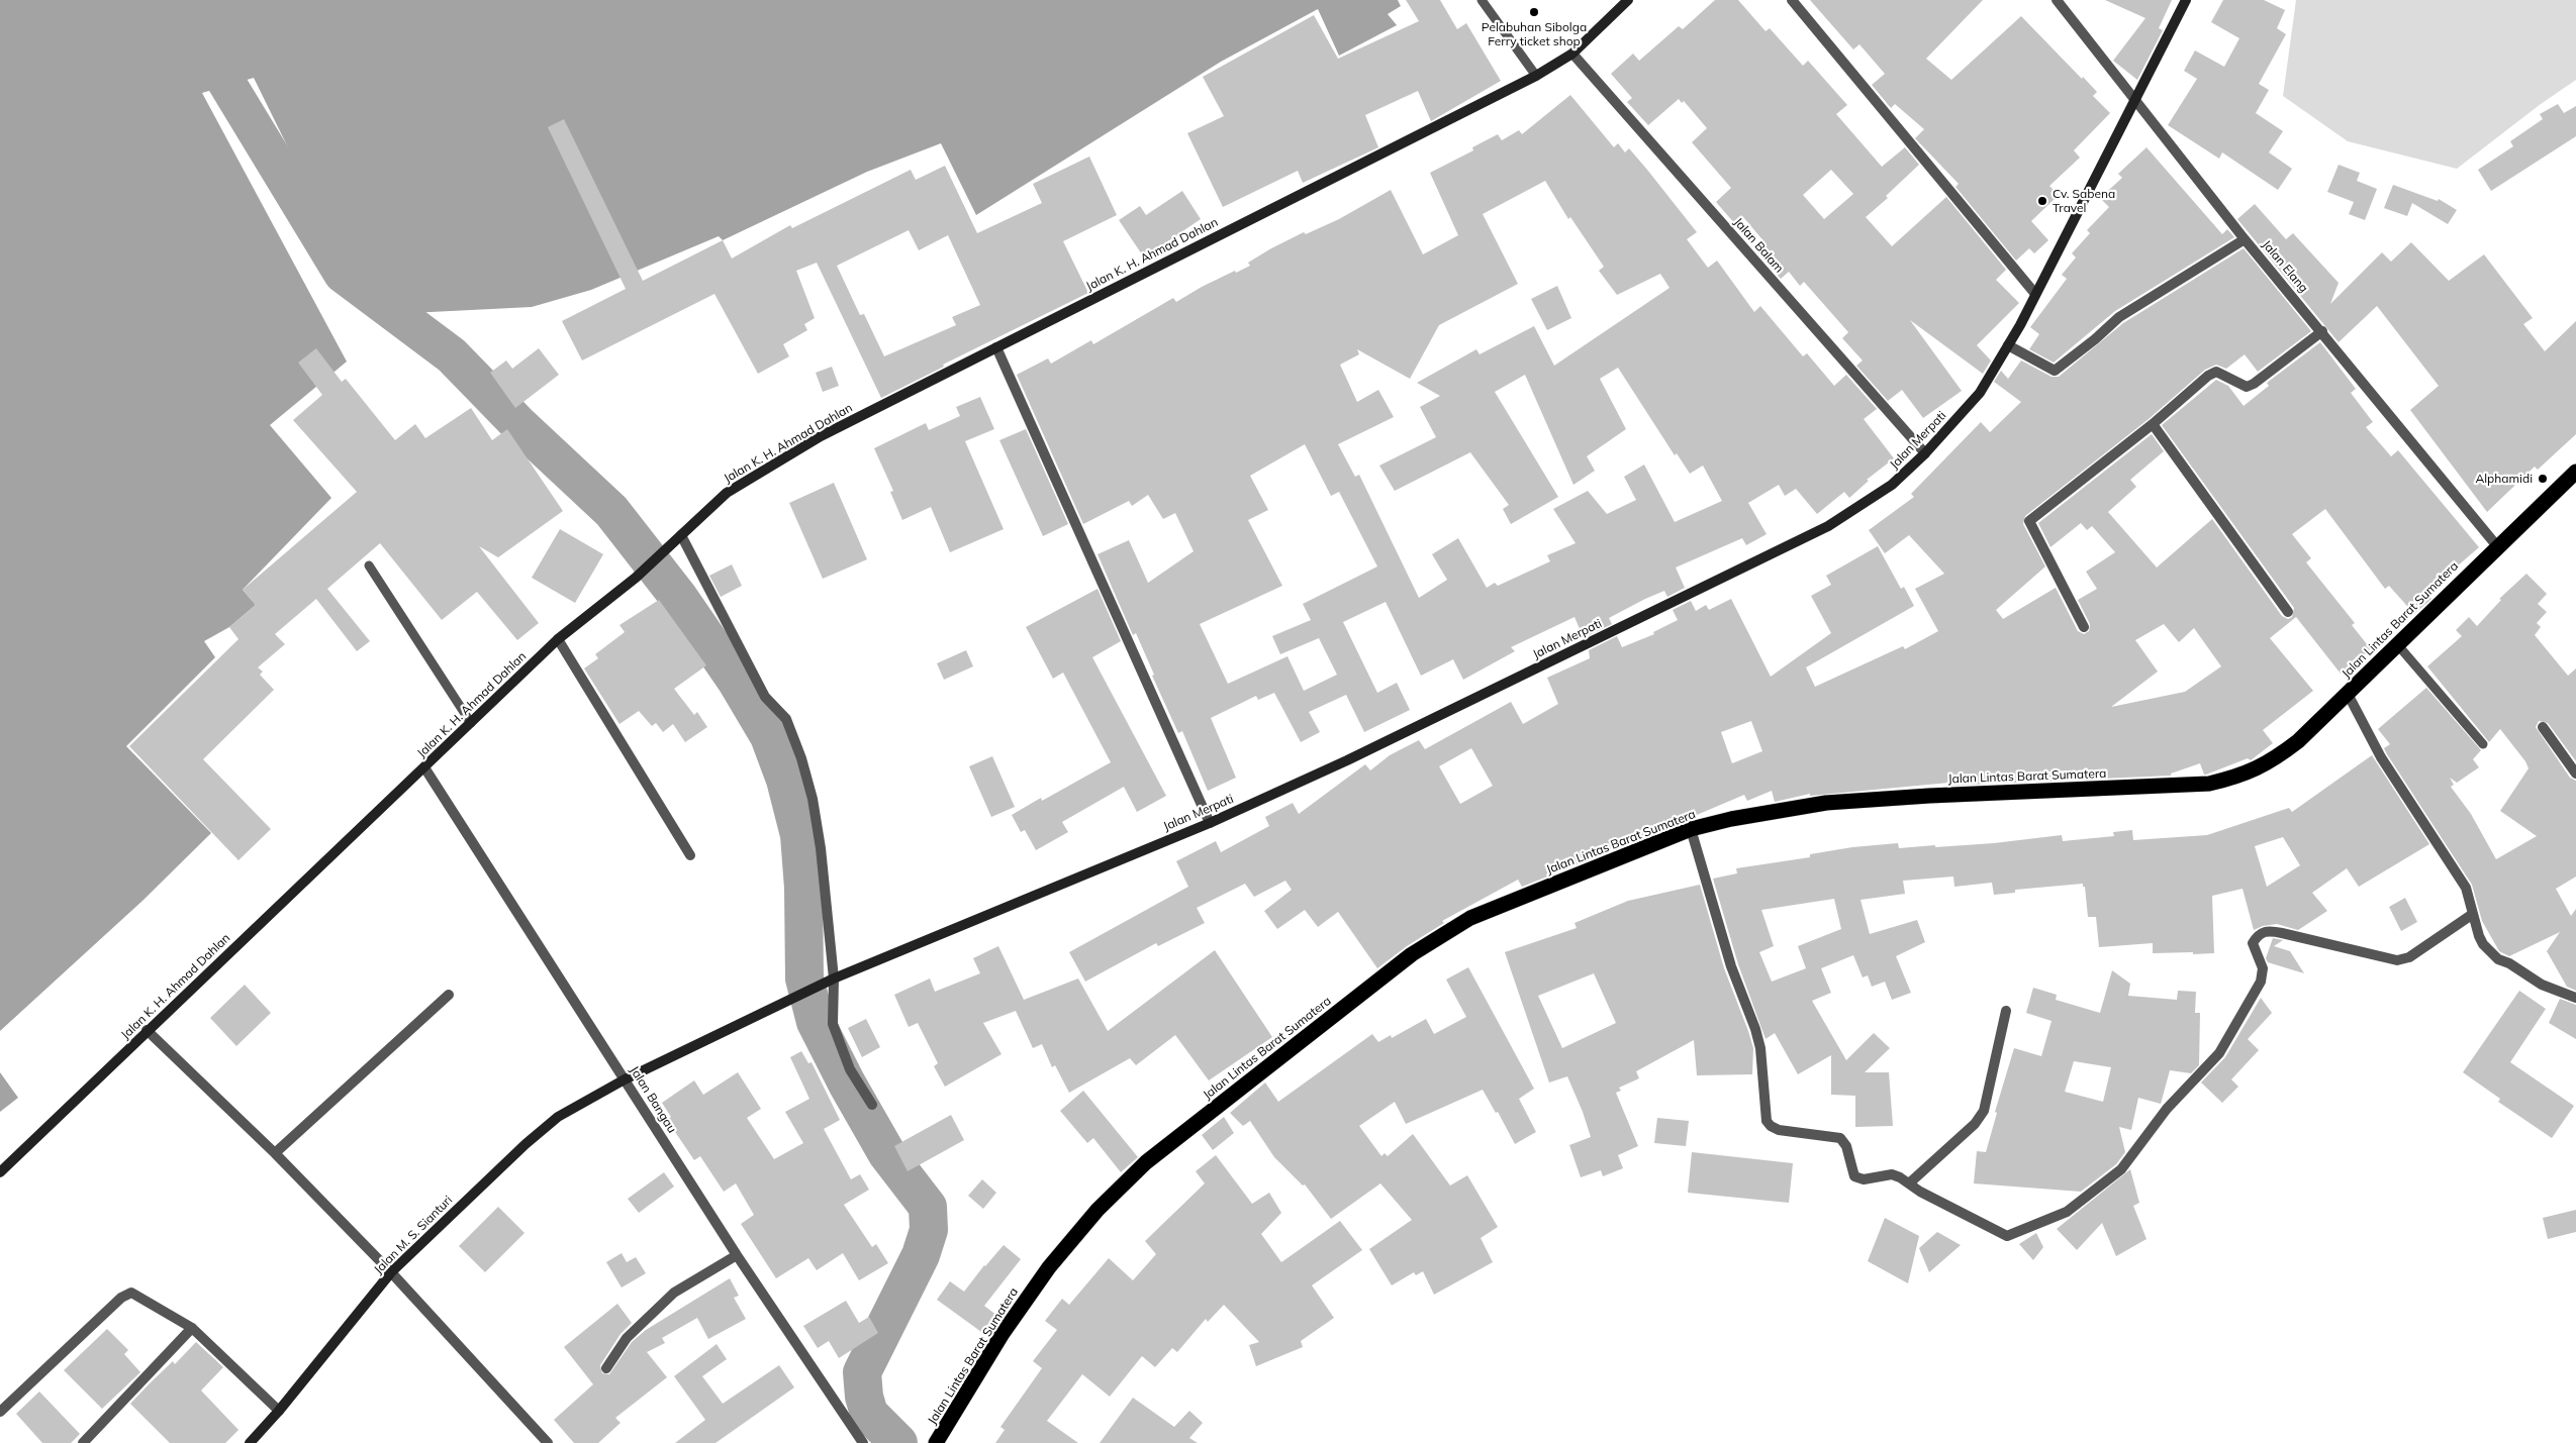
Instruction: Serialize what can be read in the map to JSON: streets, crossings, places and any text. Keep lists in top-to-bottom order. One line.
{"streets":{"highway":["Jalan Lintas Barat Sumatera"],"street":["Jalan Balam","Jalan K. H. Ahmad Dahlan","Jalan Elang","Jalan Merpati","Jalan Bangau","Jalan M. S. Sianturi"]},"crossings":[["Jalan Balam","Jalan K. H. Ahmad Dahlan"],["Jalan Balam","Jalan Merpati"],["Jalan K. H. Ahmad Dahlan","Jalan Bangau"],["Jalan Elang","Jalan Merpati"],["Jalan Elang","Jalan Lintas Barat Sumatera"],["Jalan Merpati","Jalan M. S. Sianturi"],["Jalan Bangau","Jalan M. S. Sianturi"]],"places":["Pelabuhan Sibolga Ferry ticket shop","Cv. Sabena Travel","Alphamidi"]}
